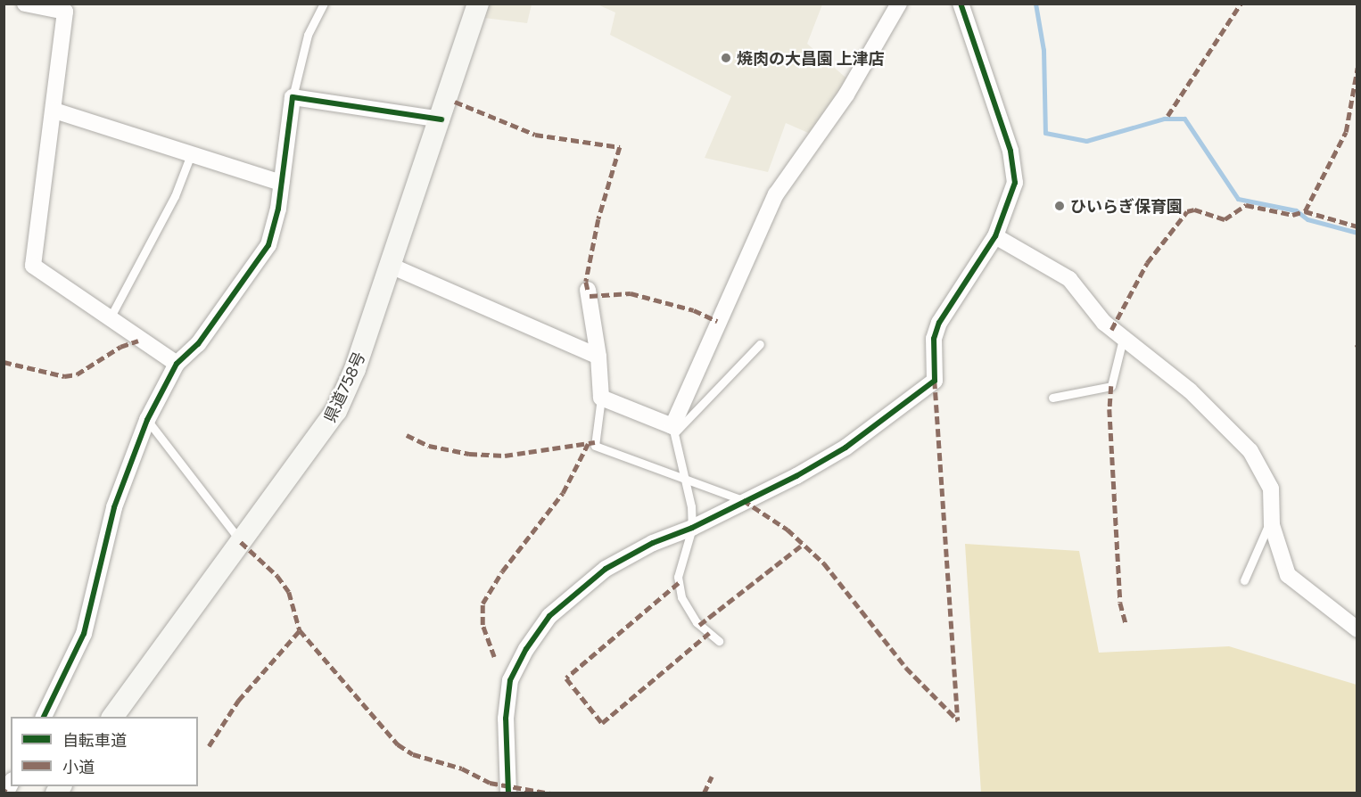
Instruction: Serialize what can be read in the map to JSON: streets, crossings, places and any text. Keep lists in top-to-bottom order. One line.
{"streets":{"main road":["県道758号"]},"places":["焼肉の大昌園 上津店","ひいらぎ保育園"],"legend":["自転車道","小道"]}
